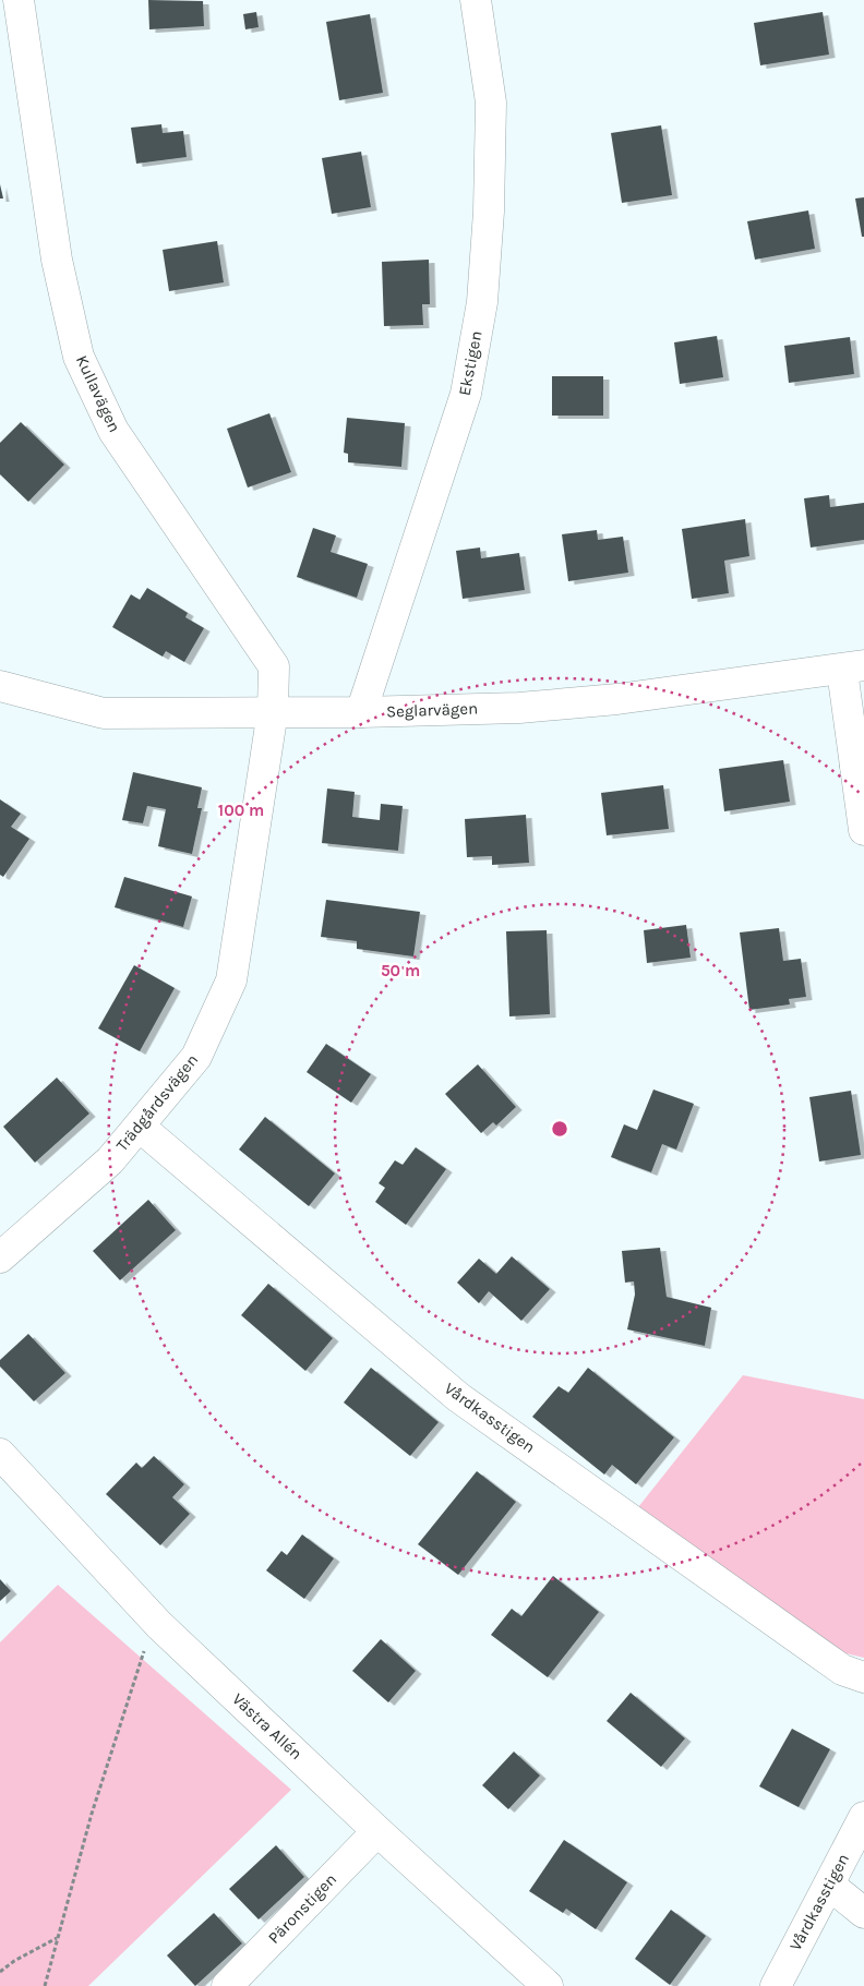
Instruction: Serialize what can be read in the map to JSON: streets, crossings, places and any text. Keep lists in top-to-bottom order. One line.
{"streets":{"street":["Ekstigen","Kullavägen","Seglarvägen","Trädgårdsvägen","Vårdkasstigen","Västra Allén","Päronstigen"]},"crossings":[["Ekstigen","Seglarvägen"],["Kullavägen","Seglarvägen"],["Kullavägen","Trädgårdsvägen"],["Seglarvägen","Trädgårdsvägen"],["Trädgårdsvägen","Vårdkasstigen"],["Västra Allén","Päronstigen"]],"rings":["100 m","50 m"]}
